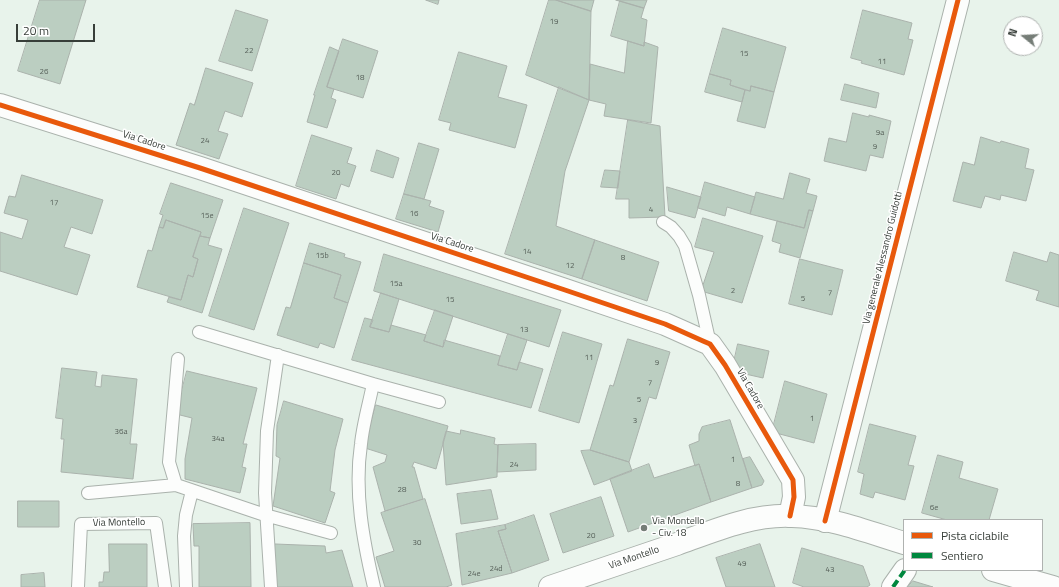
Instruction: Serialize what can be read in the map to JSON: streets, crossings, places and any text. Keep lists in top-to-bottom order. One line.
{"streets":{"street":["Via Cadore","Via generale Alessandro Guidotti","Via Montello"]},"crossings":[["Via Cadore","Via Montello"],["Via generale Alessandro Guidotti","Via Montello"]],"places":["Via Montello - Civ. 18"],"house_numbers":["19","22","15","11","26","18","9a","24","9","20","17","4","16","15e","14","15b","8","12","15a","2","7","5","15","13","11","9","7","5","1","3","36a","34a","1","24","8","28","6e","20","30","49","24d","43","24e"],"legend":["Pista ciclabile","Sentiero"],"scale_bar":"20 m","north":"left"}
